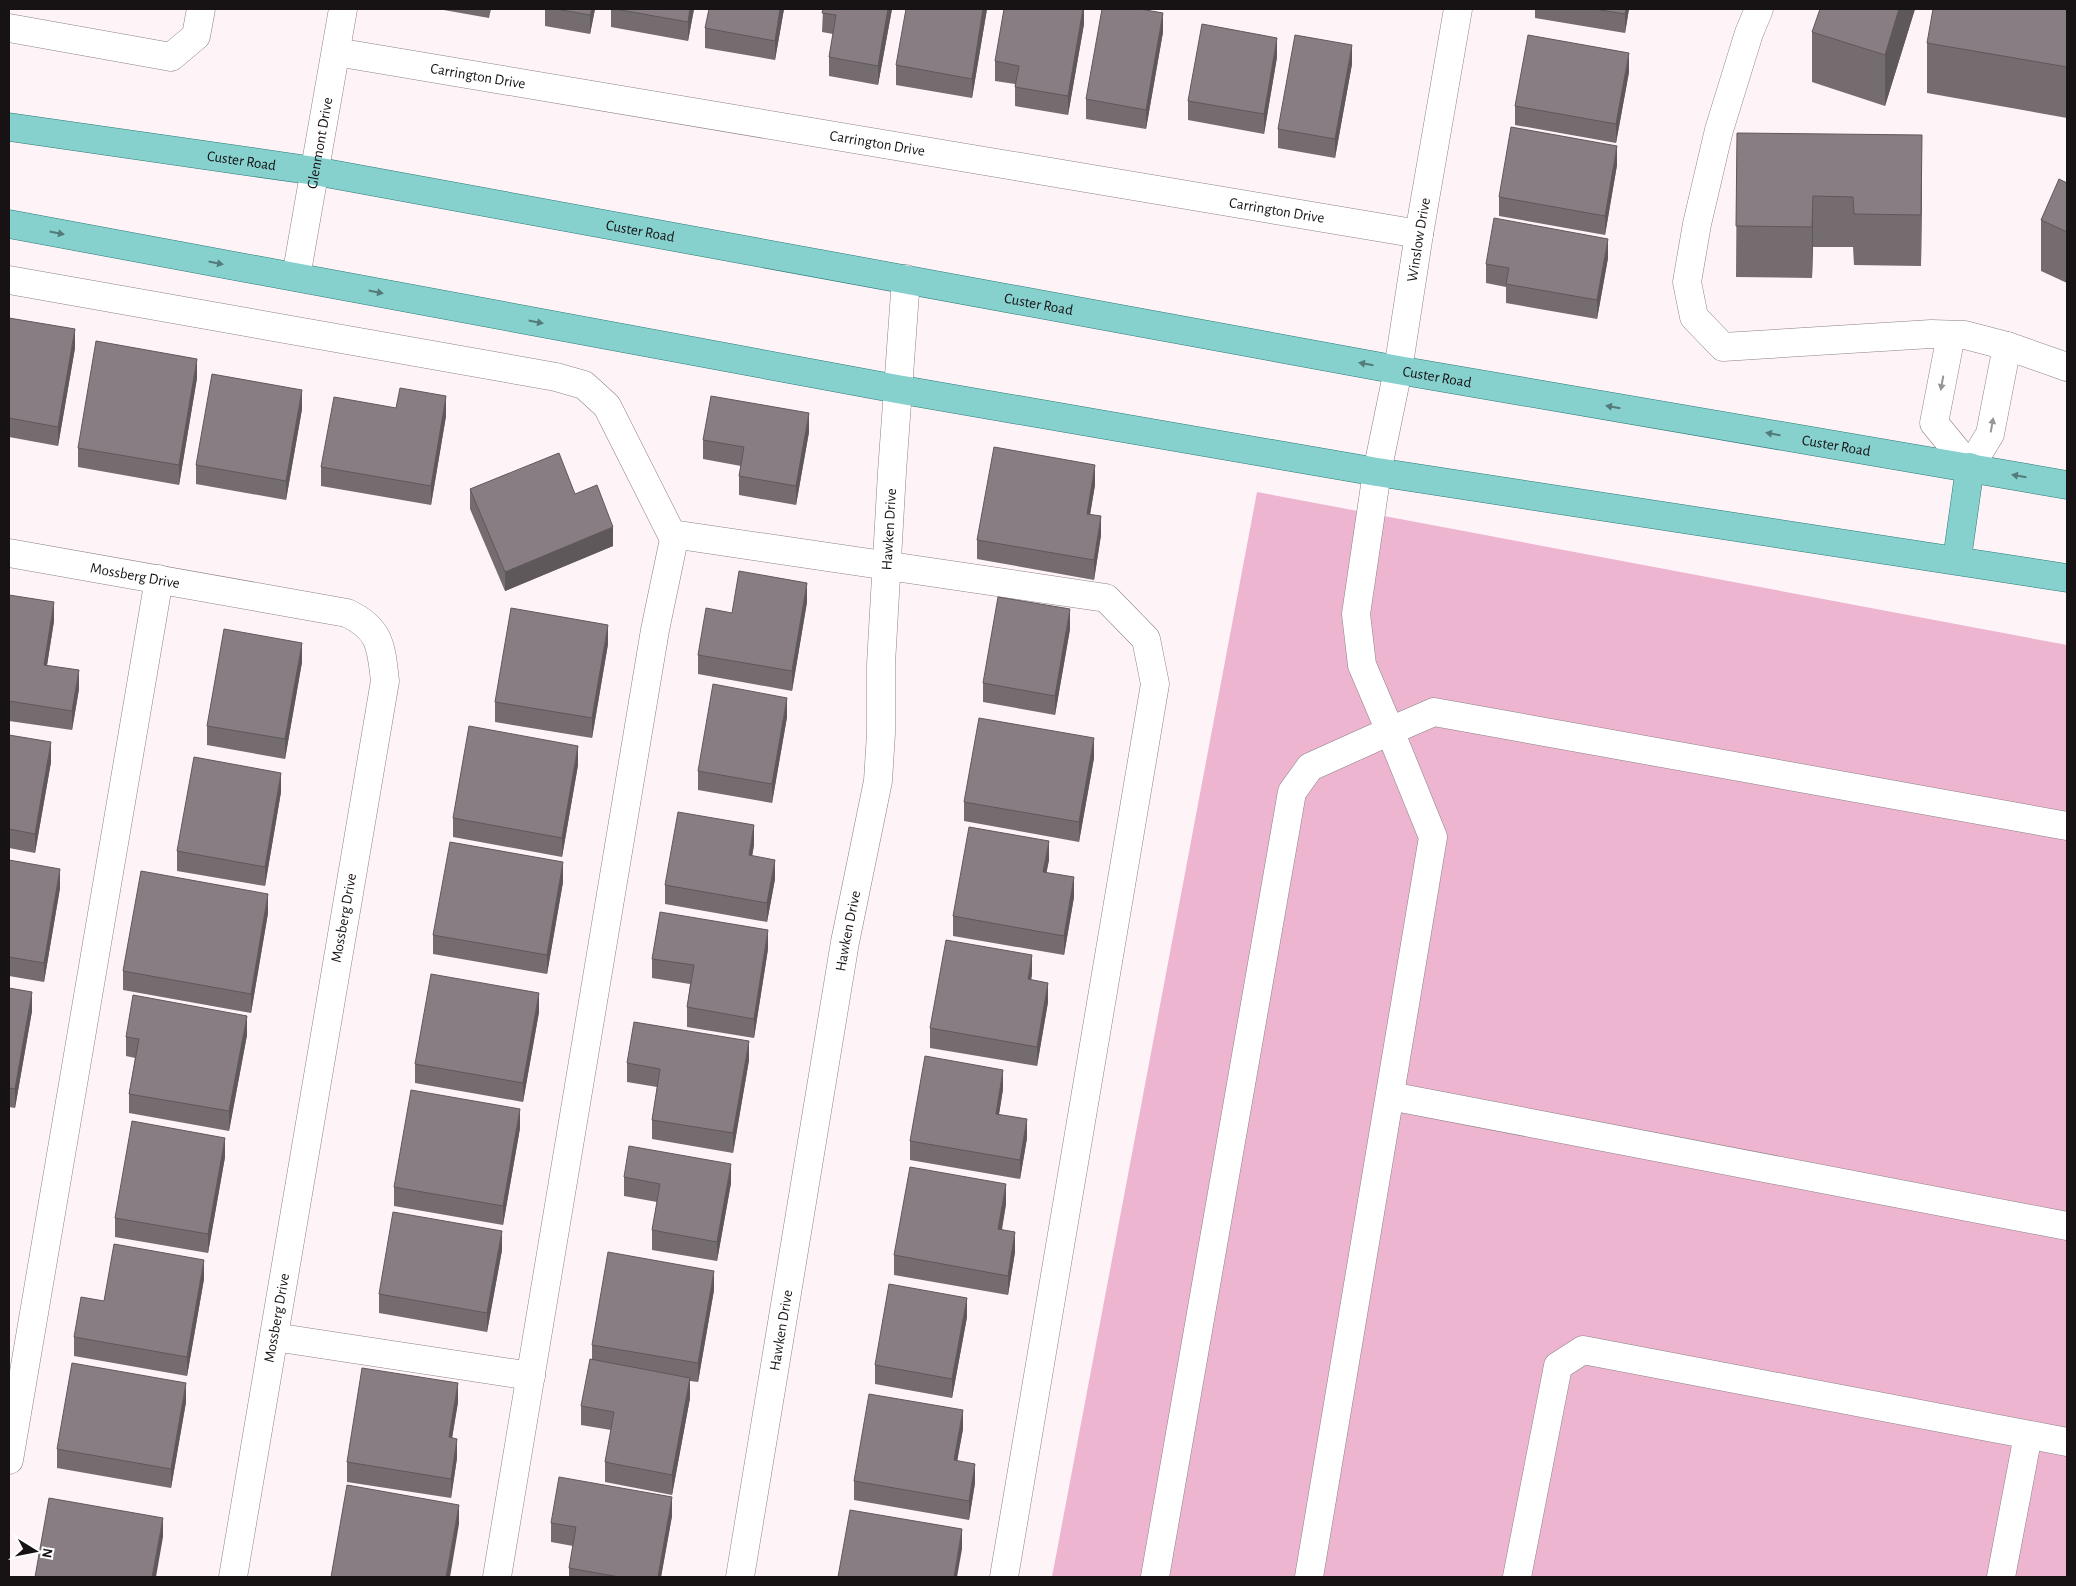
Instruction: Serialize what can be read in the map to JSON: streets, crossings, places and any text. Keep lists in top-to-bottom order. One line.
{"streets":{"main road":["Custer Road"],"street":["Carrington Drive","Glenmont Drive","Winslow Drive","Hawken Drive","Mossberg Drive"]},"crossings":[["Carrington Drive","Glenmont Drive"],["Carrington Drive","Winslow Drive"],["Glenmont Drive","Custer Road"],["Custer Road","Winslow Drive"],["Custer Road","Hawken Drive"]],"north":"right"}
